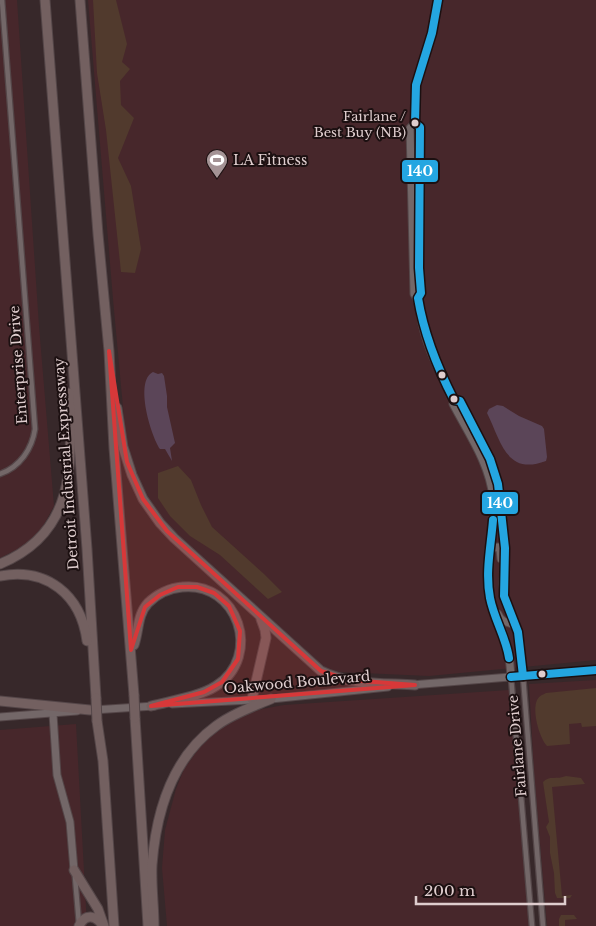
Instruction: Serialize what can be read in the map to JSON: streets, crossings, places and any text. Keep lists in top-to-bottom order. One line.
{"streets":{"highway":["Detroit Industrial Expressway"],"street":["Enterprise Drive","Oakwood Boulevard","Fairlane Drive"]},"crossings":[["Oakwood Boulevard","Fairlane Drive"]],"places":{"other":["Fairlane / Best Buy (NB)"],"sports":["LA Fitness"]},"lines":["transit line 140"],"scale_bar":"200 m"}
